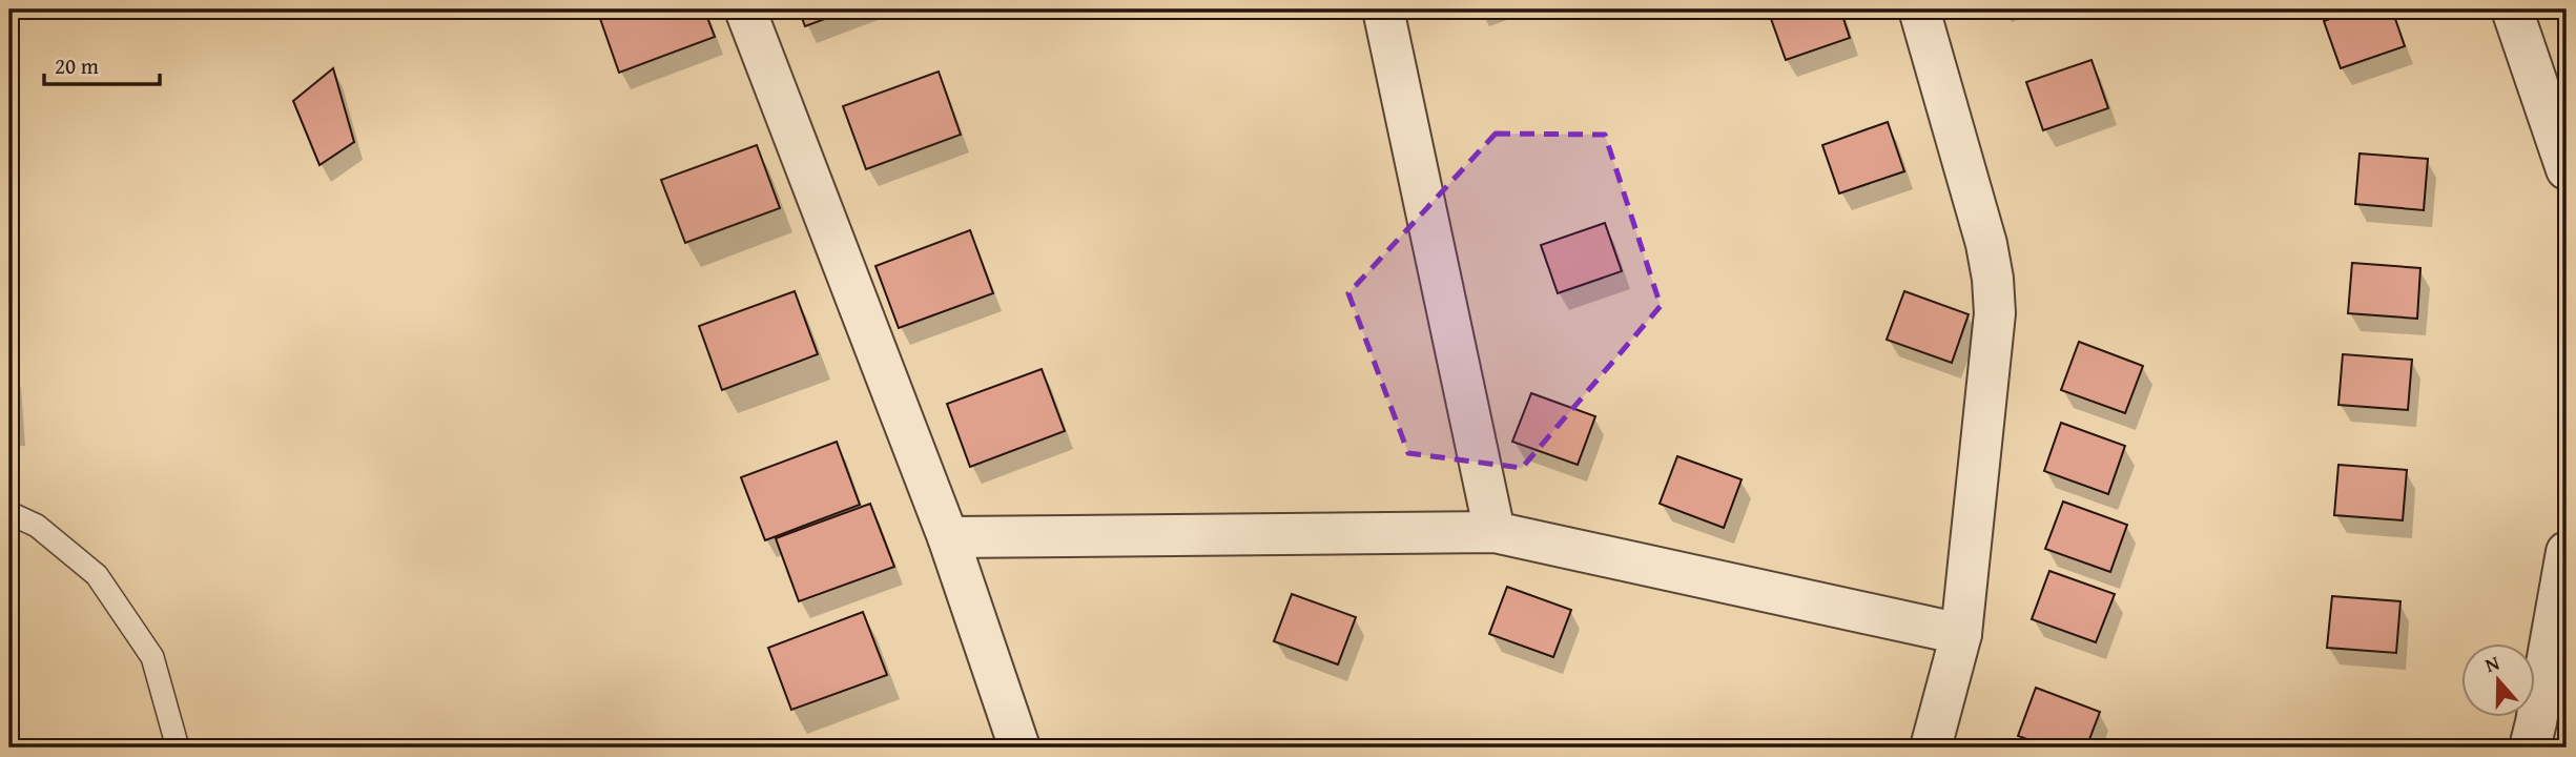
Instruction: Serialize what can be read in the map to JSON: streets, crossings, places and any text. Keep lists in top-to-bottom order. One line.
{"scale_bar":"20 m","north":"top"}
